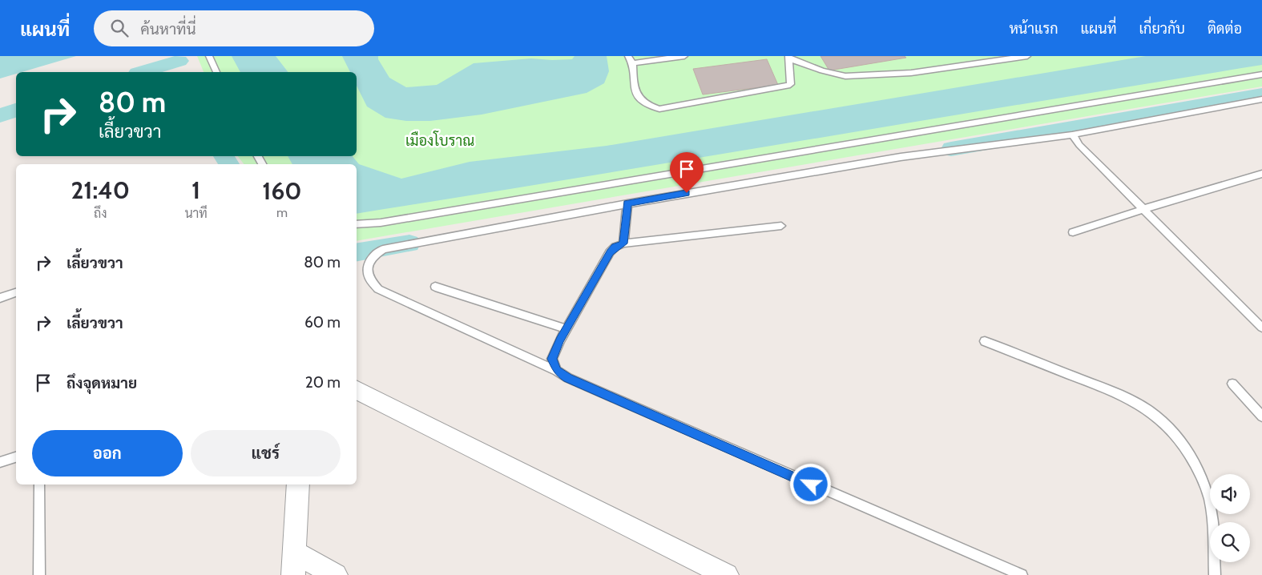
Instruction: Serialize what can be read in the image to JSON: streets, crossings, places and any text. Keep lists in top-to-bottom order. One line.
{"parks":["เมืองโบราณ"],"page":{"header":"แผนที่","search":"ค้นหาที่นี่","nav":["หน้าแรก","แผนที่","เกี่ยวกับ","ติดต่อ"],"turn":["80 m","เลี้ยวขวา"],"eta":["21:40","ถึง","1","นาที","160","m"],"list":[{"name":"เลี้ยวขวา","value":"80 m"},{"name":"เลี้ยวขวา","value":"60 m"},{"name":"ถึงจุดหมาย","value":"20 m"}],"buttons":["ออก","แชร์"]}}
